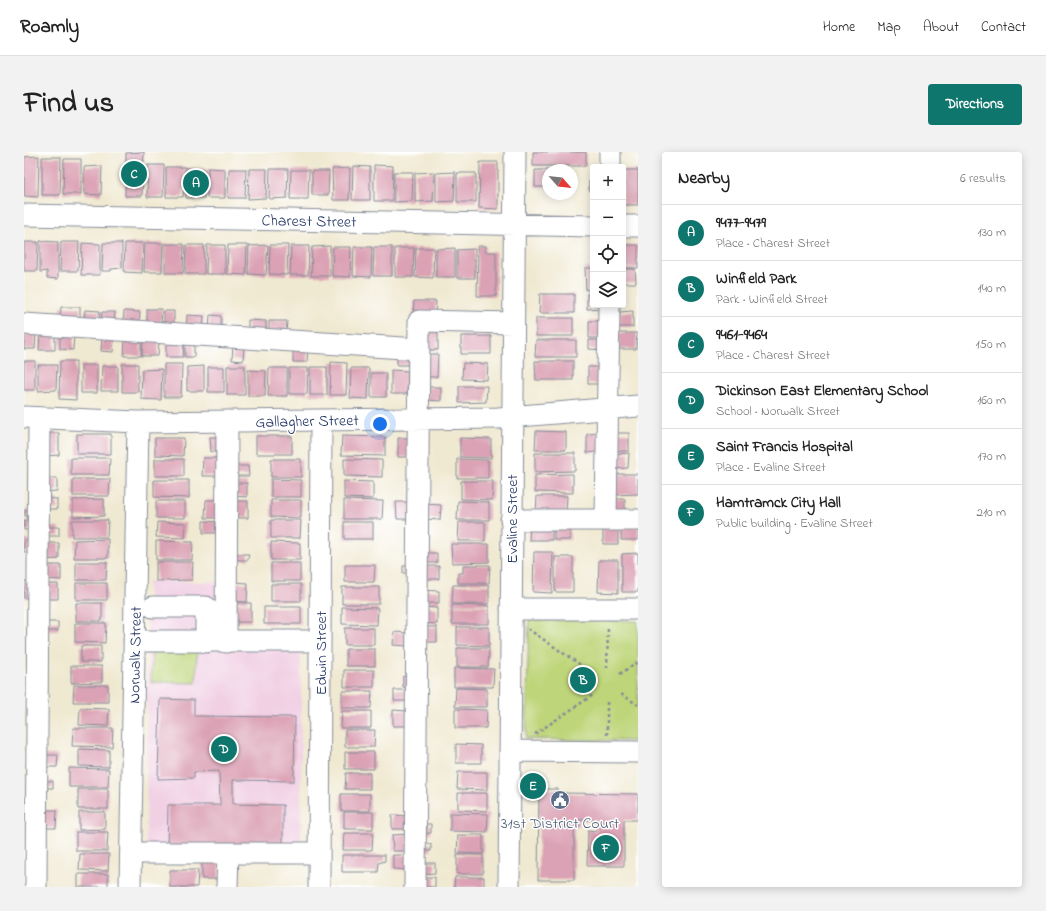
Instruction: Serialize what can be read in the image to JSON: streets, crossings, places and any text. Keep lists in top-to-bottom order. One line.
{"streets":{"street":["Charest Street","Gallagher Street","Evaline Street","Edwin Street","Norwalk Street"]},"crossings":[["Charest Street","Evaline Street"],["Gallagher Street","Evaline Street"],["Gallagher Street","Edwin Street"],["Gallagher Street","Norwalk Street"]],"places":{"public building":["31st District Court"]},"north":"bottom right","page":{"header":"Roamly","nav":["Home","Map","About","Contact"],"title":"Find us","buttons":"Directions","heading":["Nearby","6 results"],"pins":["C","A","B","D","E","F"],"map_buttons":["+","−"],"list":[{"mark":"A","name":"9477-9479","note":"Place · Charest Street","value":"130 m"},{"mark":"B","name":"Winfield Park","note":"Park · Winfield Street","value":"140 m"},{"mark":"C","name":"9461-9464","note":"Place · Charest Street","value":"150 m"},{"mark":"D","name":"Dickinson East Elementary School","note":"School · Norwalk Street","value":"160 m"},{"mark":"E","name":"Saint Francis Hospital","note":"Place · Evaline Street","value":"170 m"},{"mark":"F","name":"Hamtramck City Hall","note":"Public building · Evaline Street","value":"210 m"}]}}
